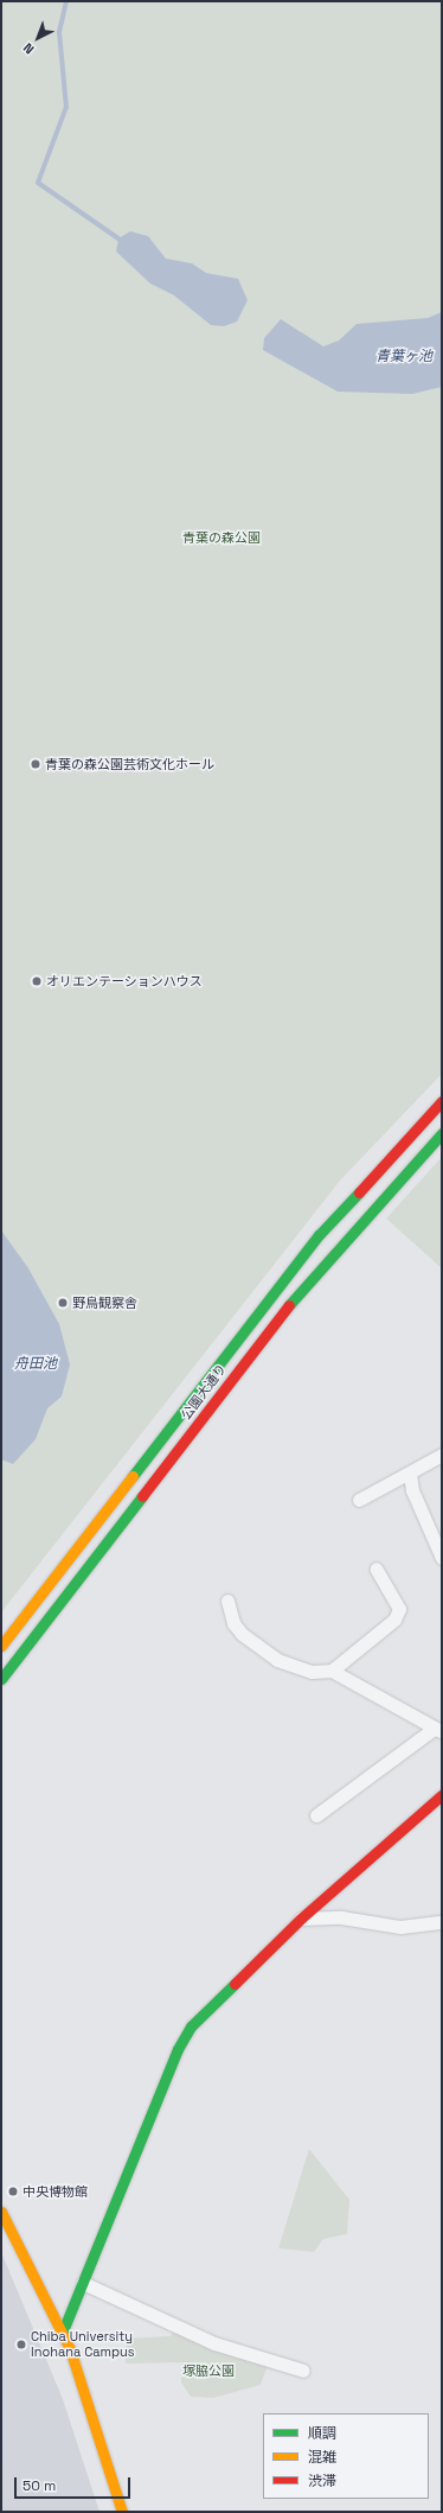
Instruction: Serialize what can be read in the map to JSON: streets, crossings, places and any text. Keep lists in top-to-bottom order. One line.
{"streets":{"street":["公園大通り"]},"water":["青葉ヶ池","舟田池"],"parks":["青葉の森公園","塚脇公園"],"places":["青葉の森公園芸術文化ホール","オリエンテーションハウス","野鳥観察舎","中央博物館","Chiba University Inohana Campus"],"legend":["順調","混雑","渋滞"],"scale_bar":"50 m","north":"bottom left"}
